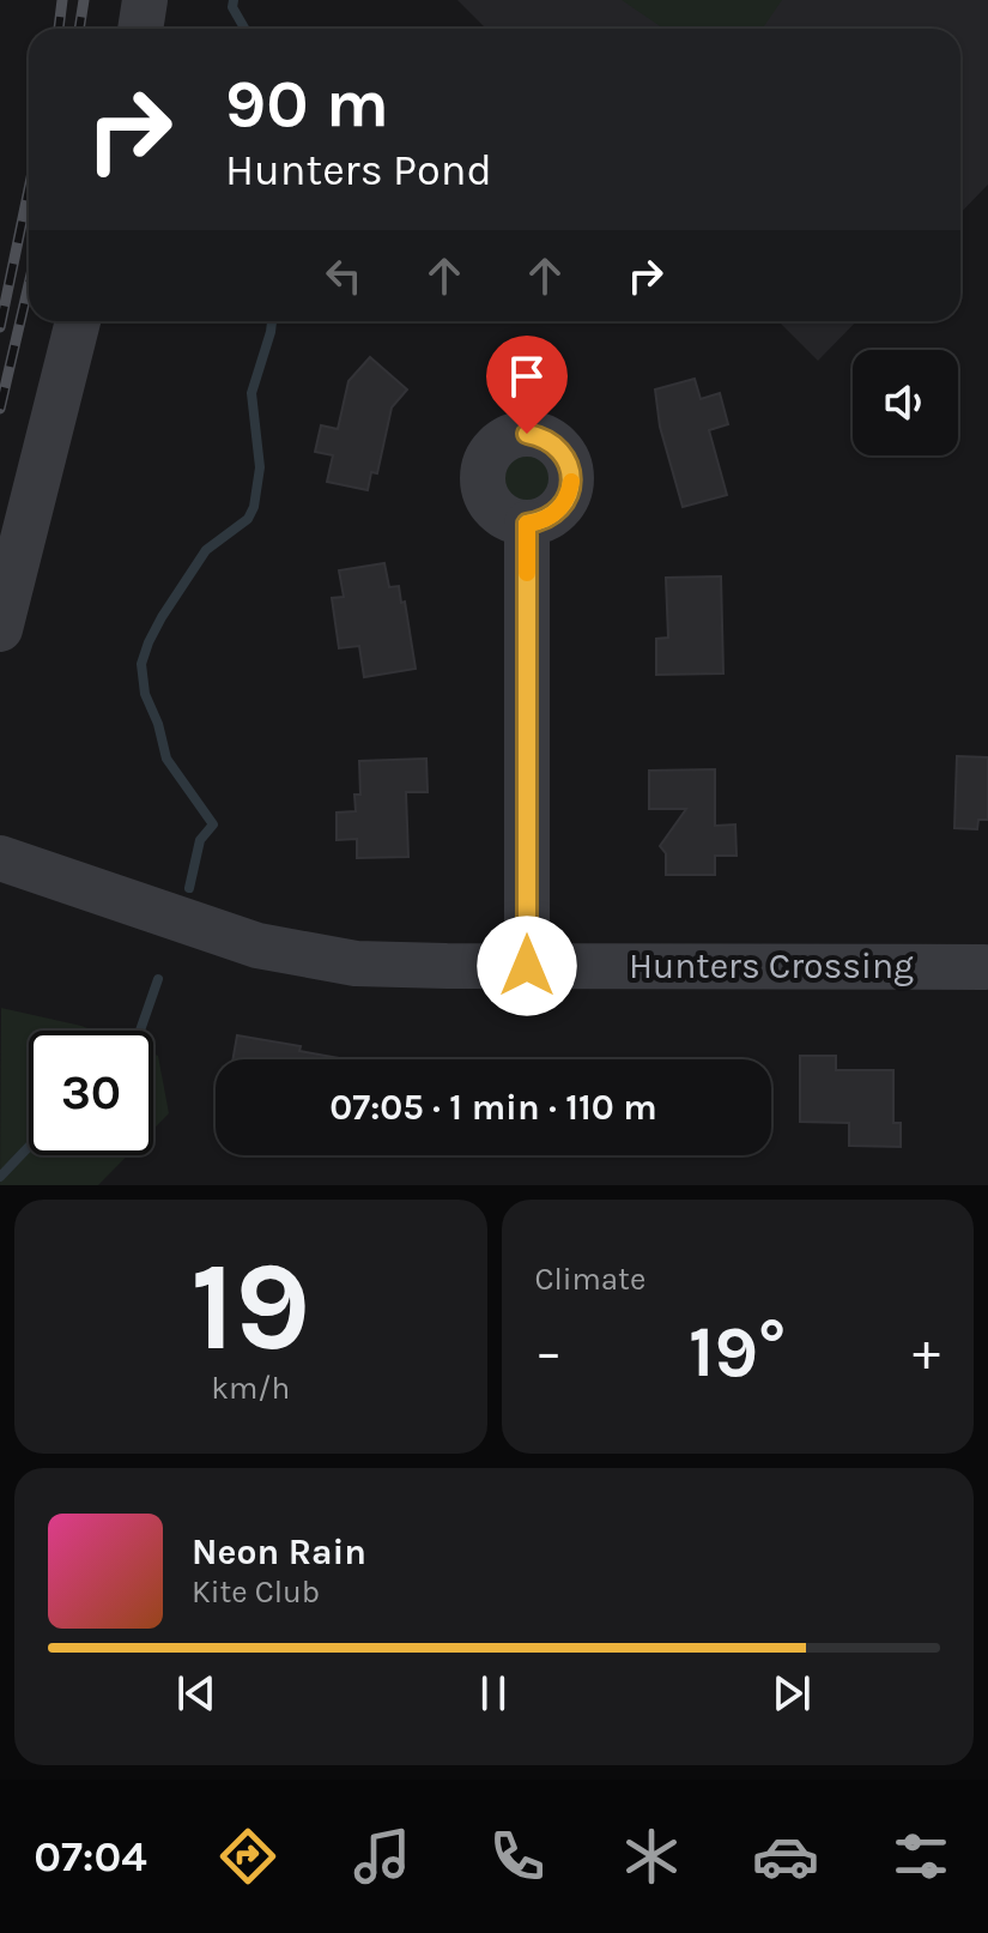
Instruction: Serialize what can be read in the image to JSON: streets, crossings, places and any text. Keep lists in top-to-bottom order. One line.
{"streets":{"street":["Hunters Crossing"]},"page":{"turn":["90 m","Hunters Pond"],"limit":"30","trip":"07:05 · 1 min · 110 m","tile":[["19","km/h"],"Climate"],"heat":["−","19°","+"],"song":["Neon Rain","Kite Club"],"tabs":"07:04"}}
